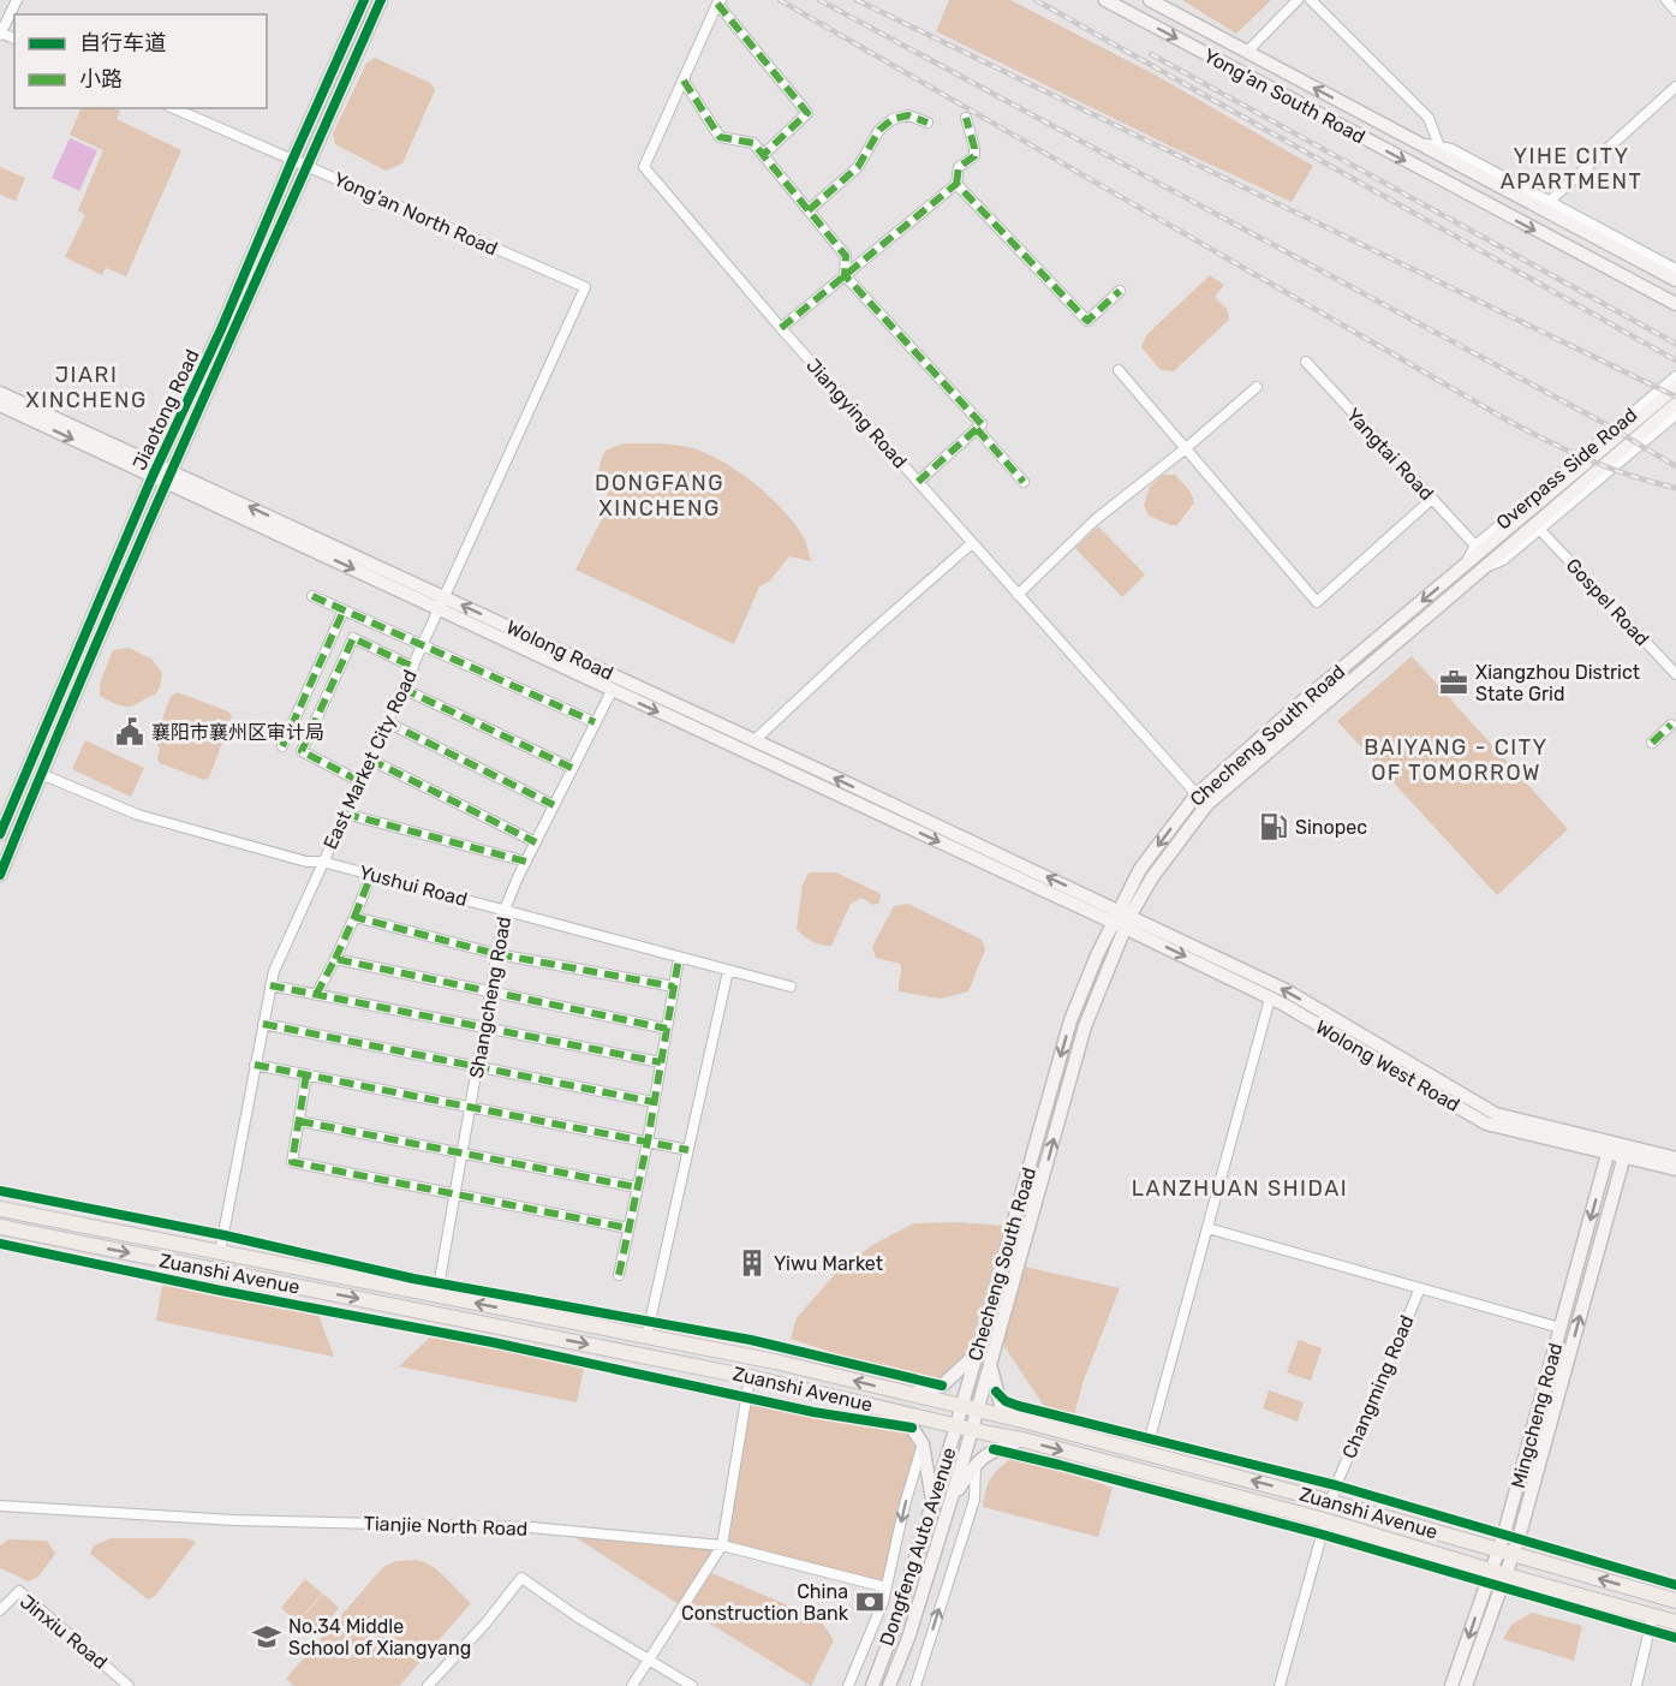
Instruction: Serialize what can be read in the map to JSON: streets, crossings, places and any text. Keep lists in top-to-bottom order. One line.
{"streets":{"highway":["Zuanshi Avenue"],"main road":["Yong'an South Road","Jiaotong Road","Wolong Road","Checheng South Road","Wolong West Road","Mingcheng Road","Dongfeng Auto Avenue"],"street":["Yong'an North Road","Jiangying Road","Yangtai Road","Overpass Side Road","Gospel Road","East Market City Road","Yushui Road","Shangcheng Road","Changming Road","Tianjie North Road","Jinxiu Road"]},"crossings":[["Yong'an North Road","Jiaotong Road"],["Yong'an North Road","East Market City Road"],["Jiaotong Road","Wolong Road"],["Jiaotong Road","Yushui Road"],["Jiangying Road","Checheng South Road"],["Yangtai Road","Overpass Side Road"],["Overpass Side Road","Gospel Road"],["Overpass Side Road","Checheng South Road"],["Wolong Road","Checheng South Road"],["Wolong Road","East Market City Road"],["Wolong Road","Shangcheng Road"],["Wolong Road","Wolong West Road"],["Checheng South Road","Wolong West Road"],["Checheng South Road","Zuanshi Avenue"],["Checheng South Road","Dongfeng Auto Avenue"],["East Market City Road","Yushui Road"],["East Market City Road","Zuanshi Avenue"],["Yushui Road","Shangcheng Road"],["Shangcheng Road","Zuanshi Avenue"],["Wolong West Road","Mingcheng Road"],["Zuanshi Avenue","Changming Road"],["Zuanshi Avenue","Mingcheng Road"],["Zuanshi Avenue","Dongfeng Auto Avenue"]],"districts":["YIHE CITY APARTMENT","JIARI XINCHENG","DONGFANG XINCHENG","BAIYANG - CITY OF TOMORROW","LANZHUAN SHIDAI"],"places":{"office":["Xiangzhou District State Grid"],"public building":["襄阳市襄州区审计局"],"fuel station":["Sinopec"],"building":["Yiwu Market"],"bank":["China Construction Bank"],"school or university":["No.34 Middle School of Xiangyang"]},"legend":["自行车道","小路"]}
